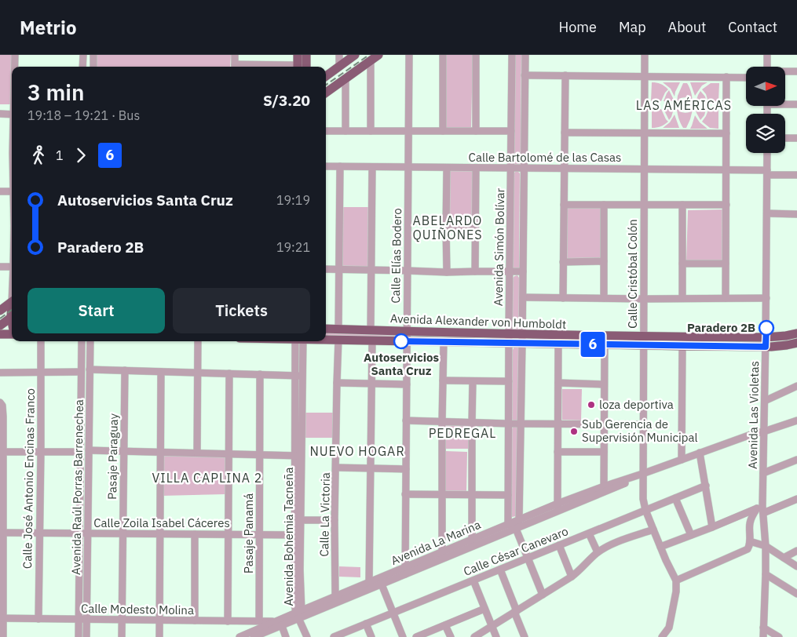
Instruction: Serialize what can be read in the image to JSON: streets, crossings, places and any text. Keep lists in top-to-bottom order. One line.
{"streets":{"main road":["Avenida Alexander von Humboldt"],"street":["Calle Bartolomé de las Casas","Avenida Simón Bolívar","Calle Elías Bodero","Calle Cristóbal Colón","Avenida Las Violetas","Pasaje Paraguay","Calle José Antonio Encinas Franco","Avenida Raúl Porras Barrenechea","Calle La Victoria","Calle Zoila Isabel Cáceres","Pasaje Panamá","Avenida Bohemia Tacneña","Avenida La Marina","Calle César Canevaro","Calle Modesto Molina"]},"crossings":[["Calle Bartolomé de las Casas","Avenida Simón Bolívar"],["Calle Bartolomé de las Casas","Calle Elías Bodero"],["Calle Bartolomé de las Casas","Calle Cristóbal Colón"],["Calle Bartolomé de las Casas","Avenida Las Violetas"],["Avenida Simón Bolívar","Avenida Alexander von Humboldt"],["Avenida Simón Bolívar","Avenida La Marina"],["Calle Elías Bodero","Avenida Alexander von Humboldt"],["Calle Elías Bodero","Avenida La Marina"],["Calle Cristóbal Colón","Avenida Alexander von Humboldt"],["Calle Cristóbal Colón","Avenida La Marina"],["Calle Cristóbal Colón","Calle César Canevaro"],["Avenida Alexander von Humboldt","Avenida Las Violetas"],["Avenida Alexander von Humboldt","Calle La Victoria"],["Avenida Las Violetas","Avenida La Marina"],["Pasaje Paraguay","Calle Zoila Isabel Cáceres"],["Pasaje Paraguay","Calle Modesto Molina"],["Calle José Antonio Encinas Franco","Calle Zoila Isabel Cáceres"],["Calle José Antonio Encinas Franco","Calle Modesto Molina"],["Avenida Raúl Porras Barrenechea","Calle Zoila Isabel Cáceres"],["Avenida Raúl Porras Barrenechea","Calle Modesto Molina"],["Calle La Victoria","Avenida La Marina"],["Calle Zoila Isabel Cáceres","Pasaje Panamá"],["Calle Zoila Isabel Cáceres","Avenida Bohemia Tacneña"],["Pasaje Panamá","Calle Modesto Molina"],["Avenida Bohemia Tacneña","Avenida La Marina"],["Avenida La Marina","Calle Modesto Molina"]],"districts":["LAS AMÉRICAS","ABELARDO QUIÑONES","PEDREGAL","NUEVO HOGAR","VILLA CAPLINA 2"],"places":["Paradero 2B","Autoservicios Santa Cruz","loza deportiva","Sub Gerencia de Supervisión Municipal"],"lines":["bus line 6"],"north":"right","page":{"header":"Metrio","nav":["Home","Map","About","Contact"],"on_map":"6","heading":["3 min","19:18 – 19:21 · Bus","S/3.20"],"legs":["1","6"],"list":[{"name":"Autoservicios Santa Cruz","value":"19:19"},{"name":"Paradero 2B","value":"19:21"}],"buttons":["Start","Tickets"]}}
